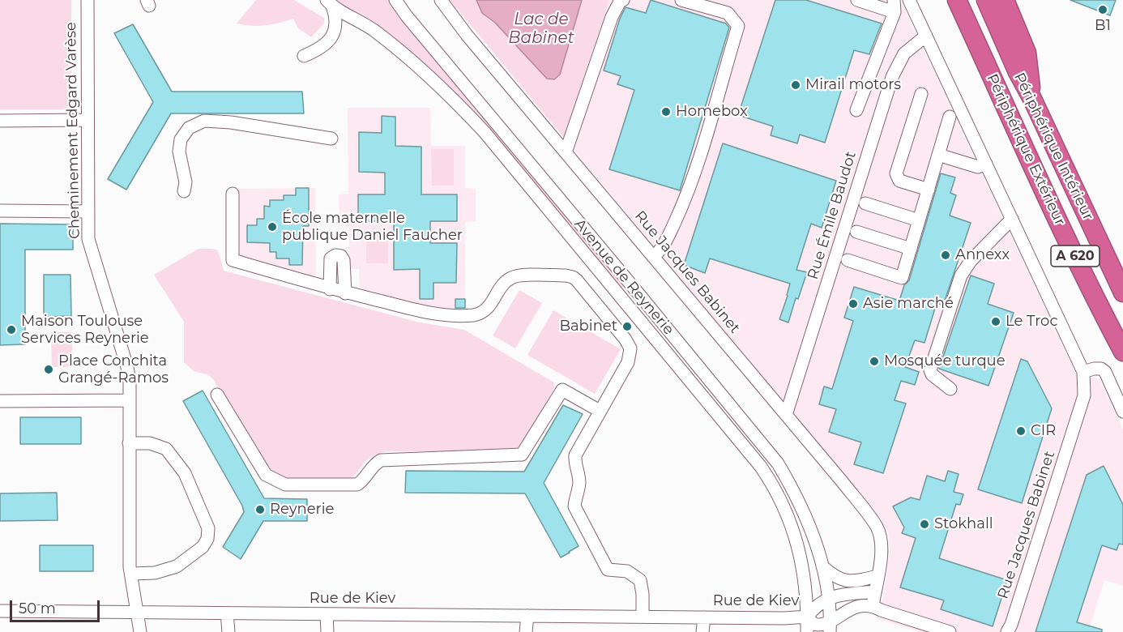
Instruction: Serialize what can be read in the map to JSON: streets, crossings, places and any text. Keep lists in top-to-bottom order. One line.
{"streets":{"highway":["Périphérique Intérieur","Périphérique Extérieur","A 620"],"street":["Cheminement Edgard Varèse","Rue Émile Baudot","Rue Jacques Babinet","Avenue de Reynerie","Rue de Kiev"]},"crossings":[["Cheminement Edgard Varèse","Rue de Kiev"],["Rue Émile Baudot","Rue Jacques Babinet"],["Avenue de Reynerie","Rue de Kiev"]],"water":["Lac de Babinet"],"places":["B1","Mirail motors","Homebox","École maternelle publique Daniel Faucher","Annexx","Asie marché","Le Troc","Babinet","Maison Toulouse Services Reynerie","Mosquée turque","Place Conchita Grangé-Ramos","CIR","Reynerie","Stokhall"],"scale_bar":"50 m"}
